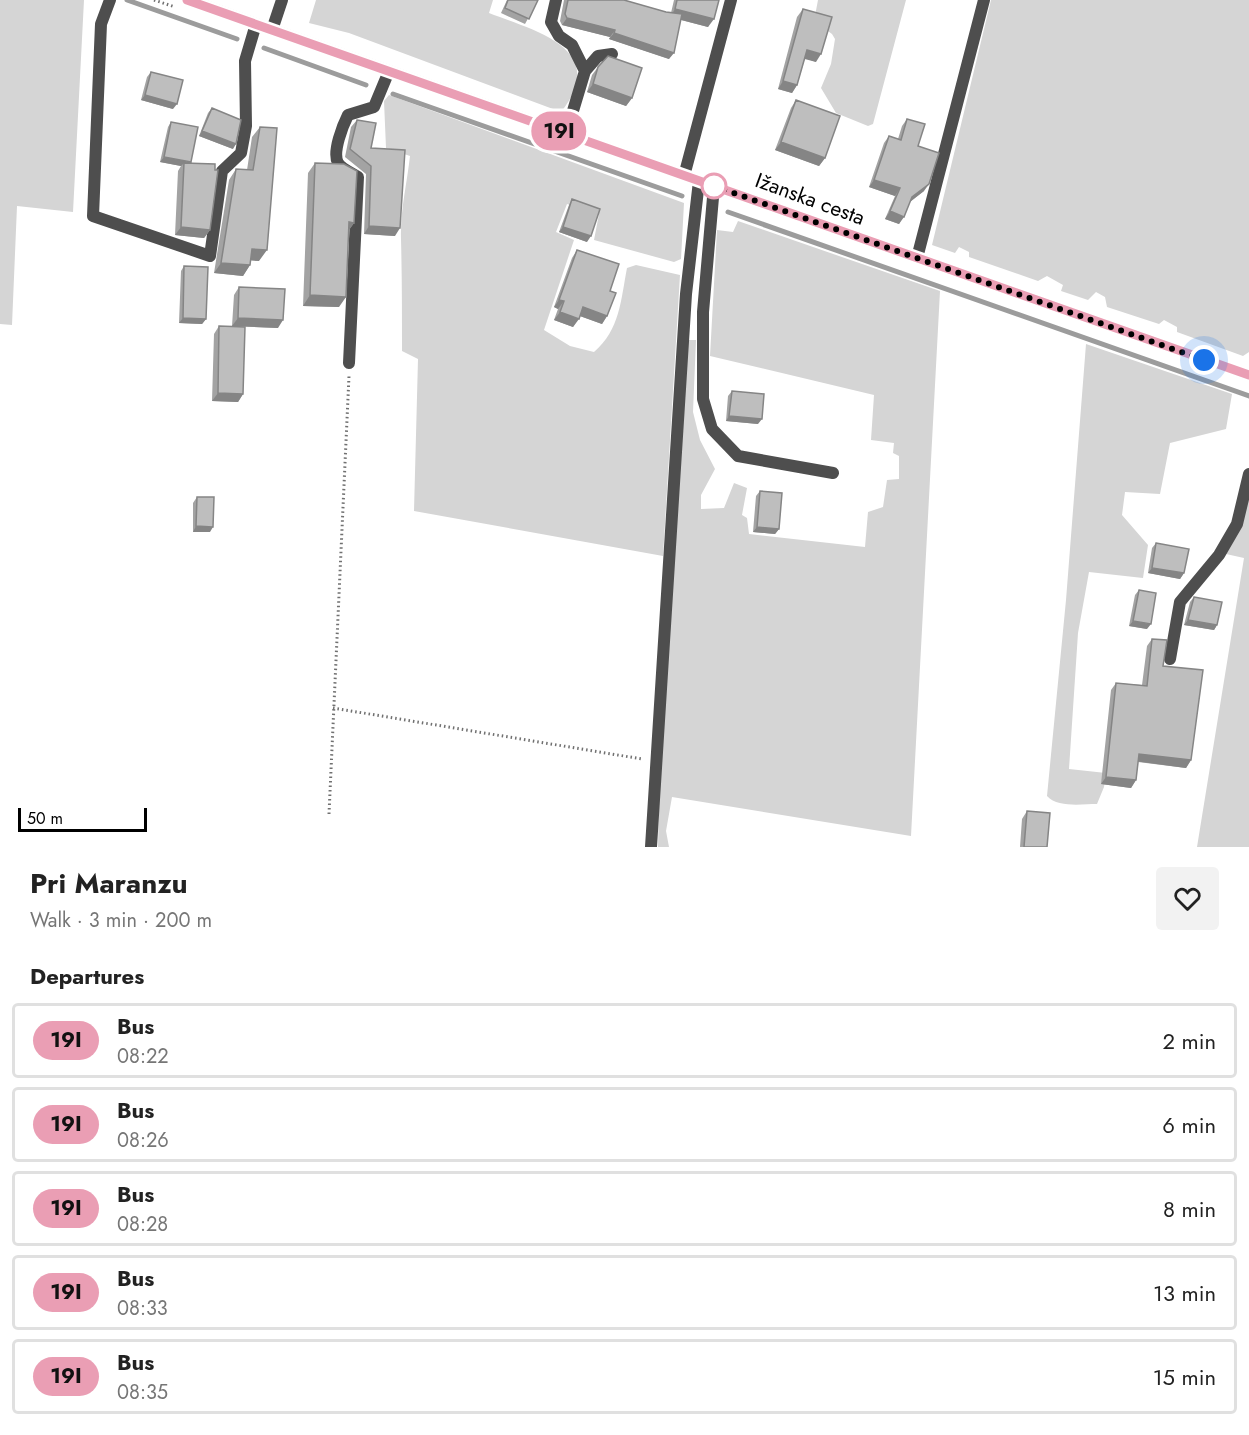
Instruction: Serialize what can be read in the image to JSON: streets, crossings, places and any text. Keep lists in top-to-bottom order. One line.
{"streets":{"street":["Ižanska cesta"]},"lines":["bus line 19I"],"scale_bar":"50 m","page":{"on_map":"19I","scale":"50 m","heading":[["Pri Maranzu","Walk · 3 min · 200 m"],"Departures"],"list":[{"mark":"19I","name":"Bus","note":"08:22","value":"2 min"},{"mark":"19I","name":"Bus","note":"08:26","value":"6 min"},{"mark":"19I","name":"Bus","note":"08:28","value":"8 min"},{"mark":"19I","name":"Bus","note":"08:33","value":"13 min"},{"mark":"19I","name":"Bus","note":"08:35","value":"15 min"}]}}
